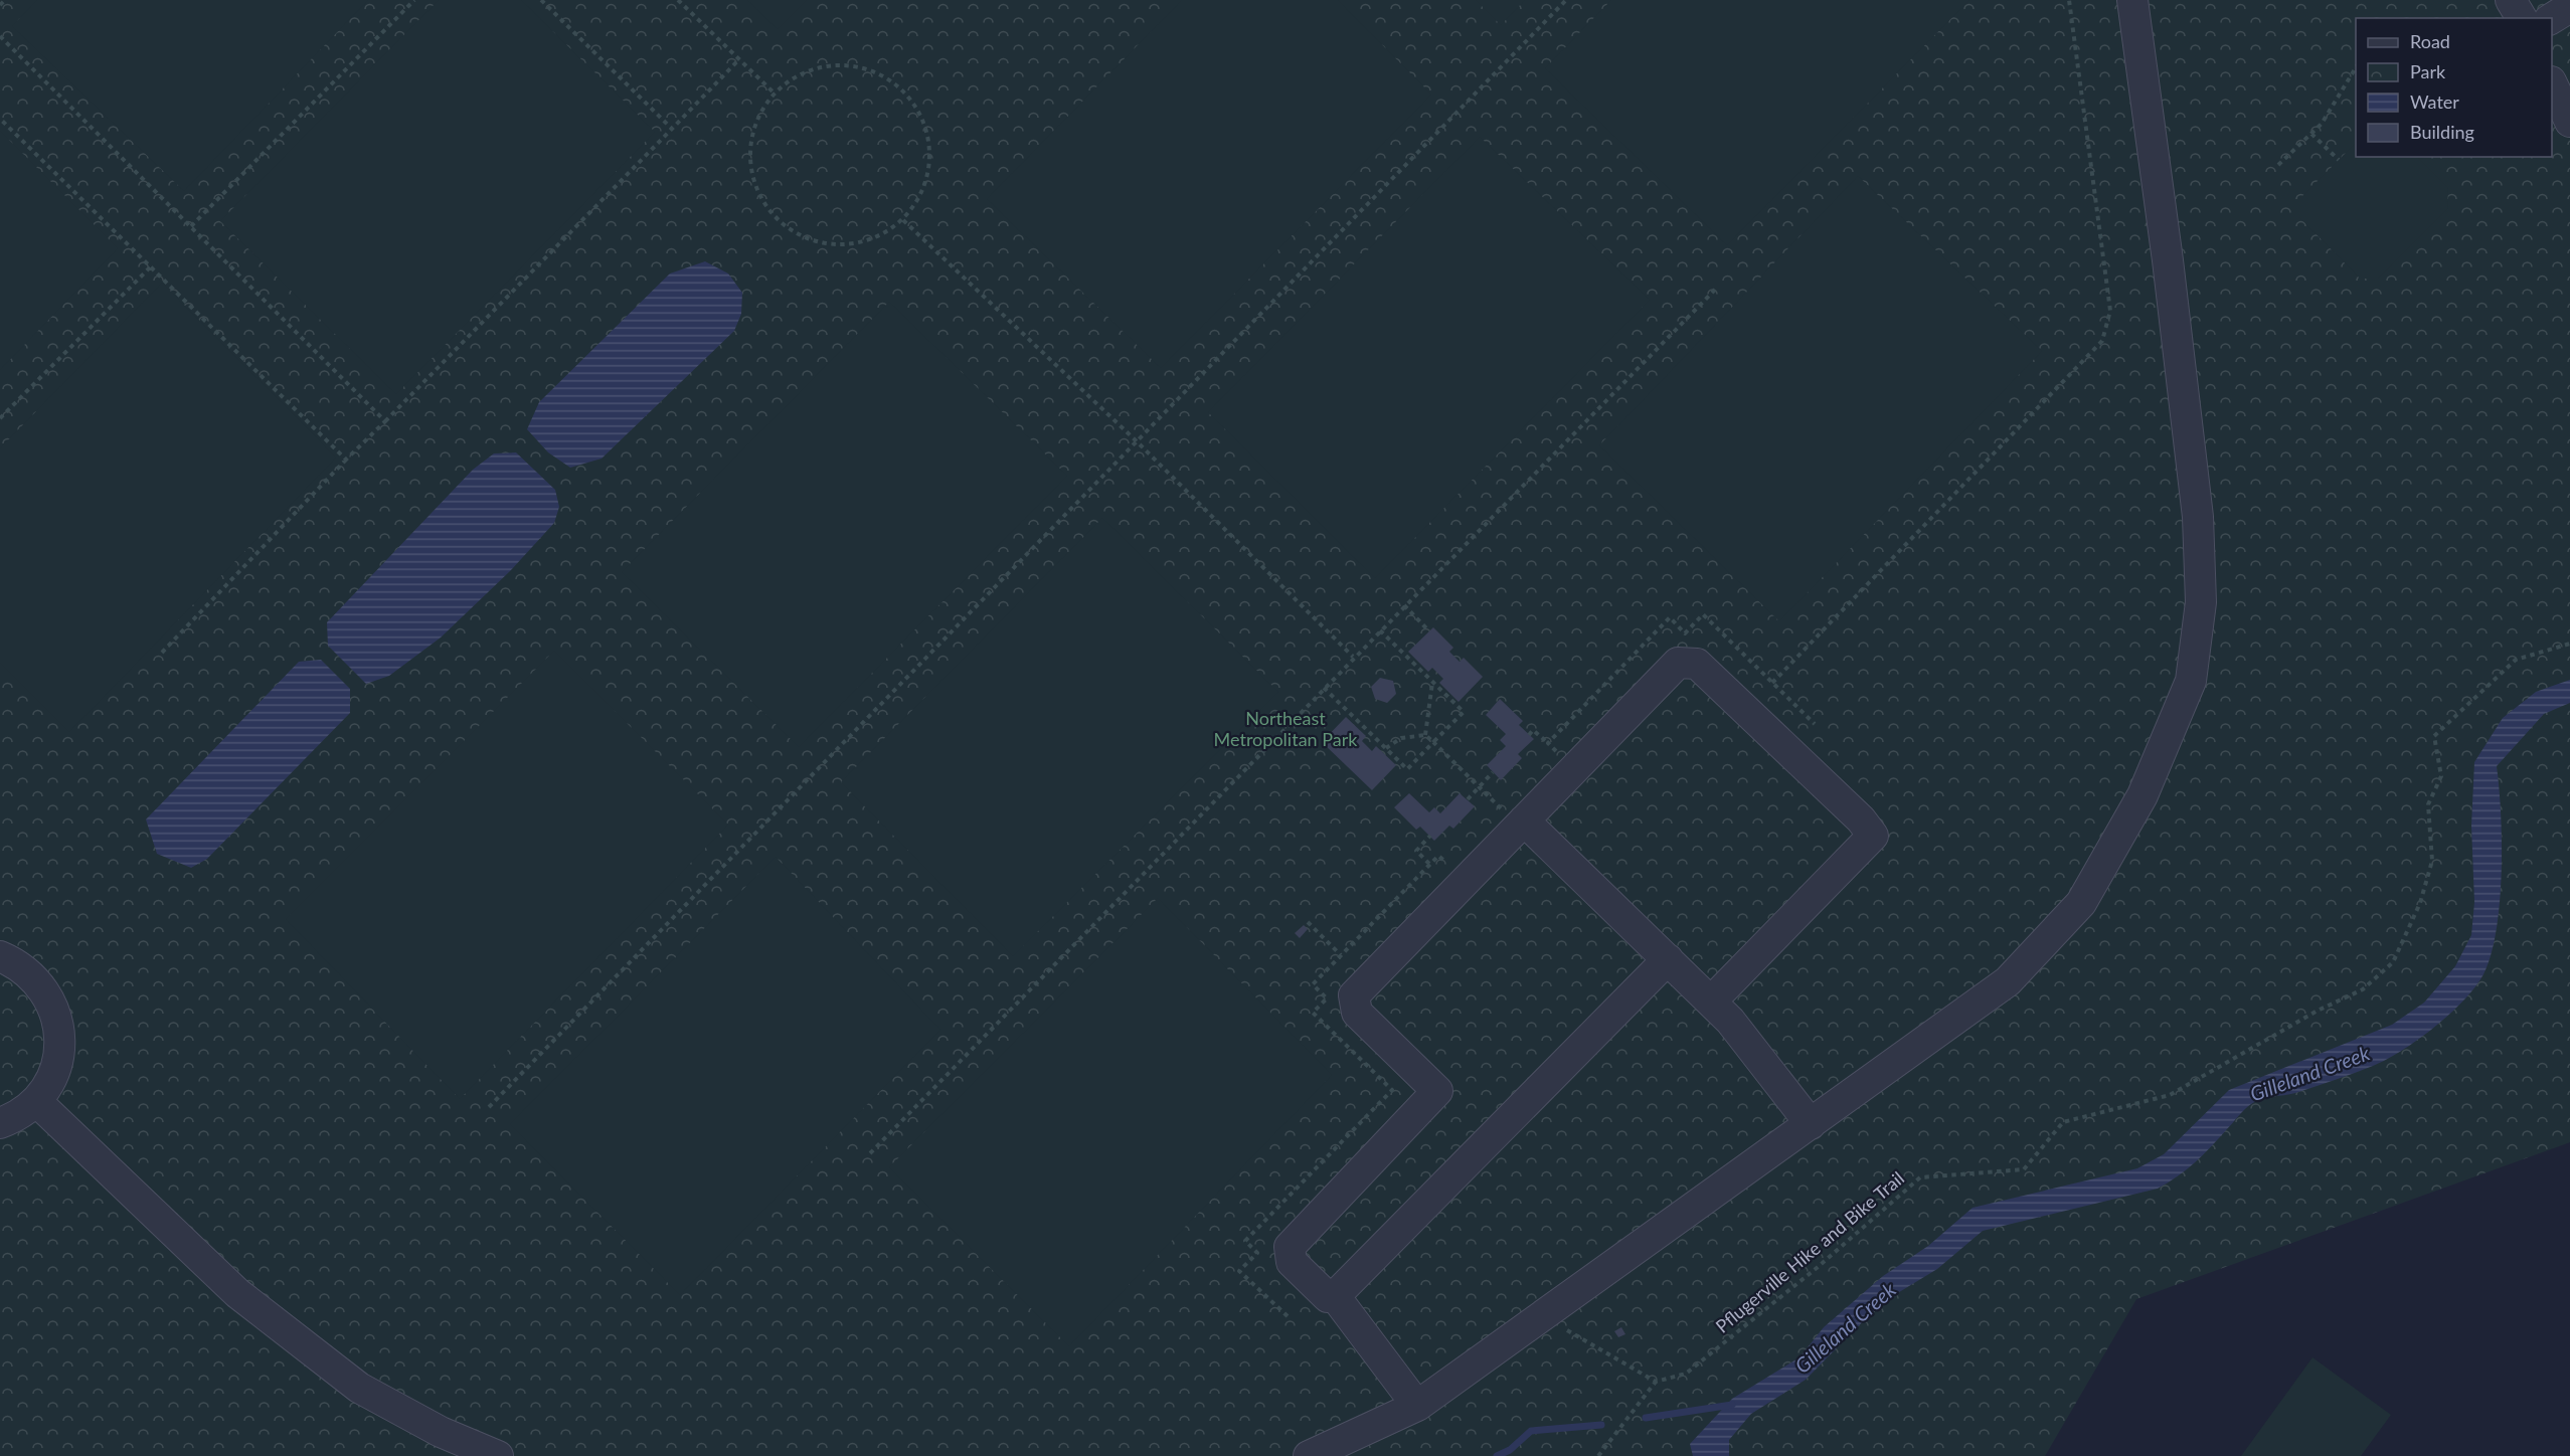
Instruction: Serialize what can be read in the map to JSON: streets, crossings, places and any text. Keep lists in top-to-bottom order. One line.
{"streets":{"path":["Pflugerville Hike and Bike Trail"]},"water":["Gilleland Creek"],"parks":["Northeast Metropolitan Park"],"legend":["Road","Park","Water","Building"]}
